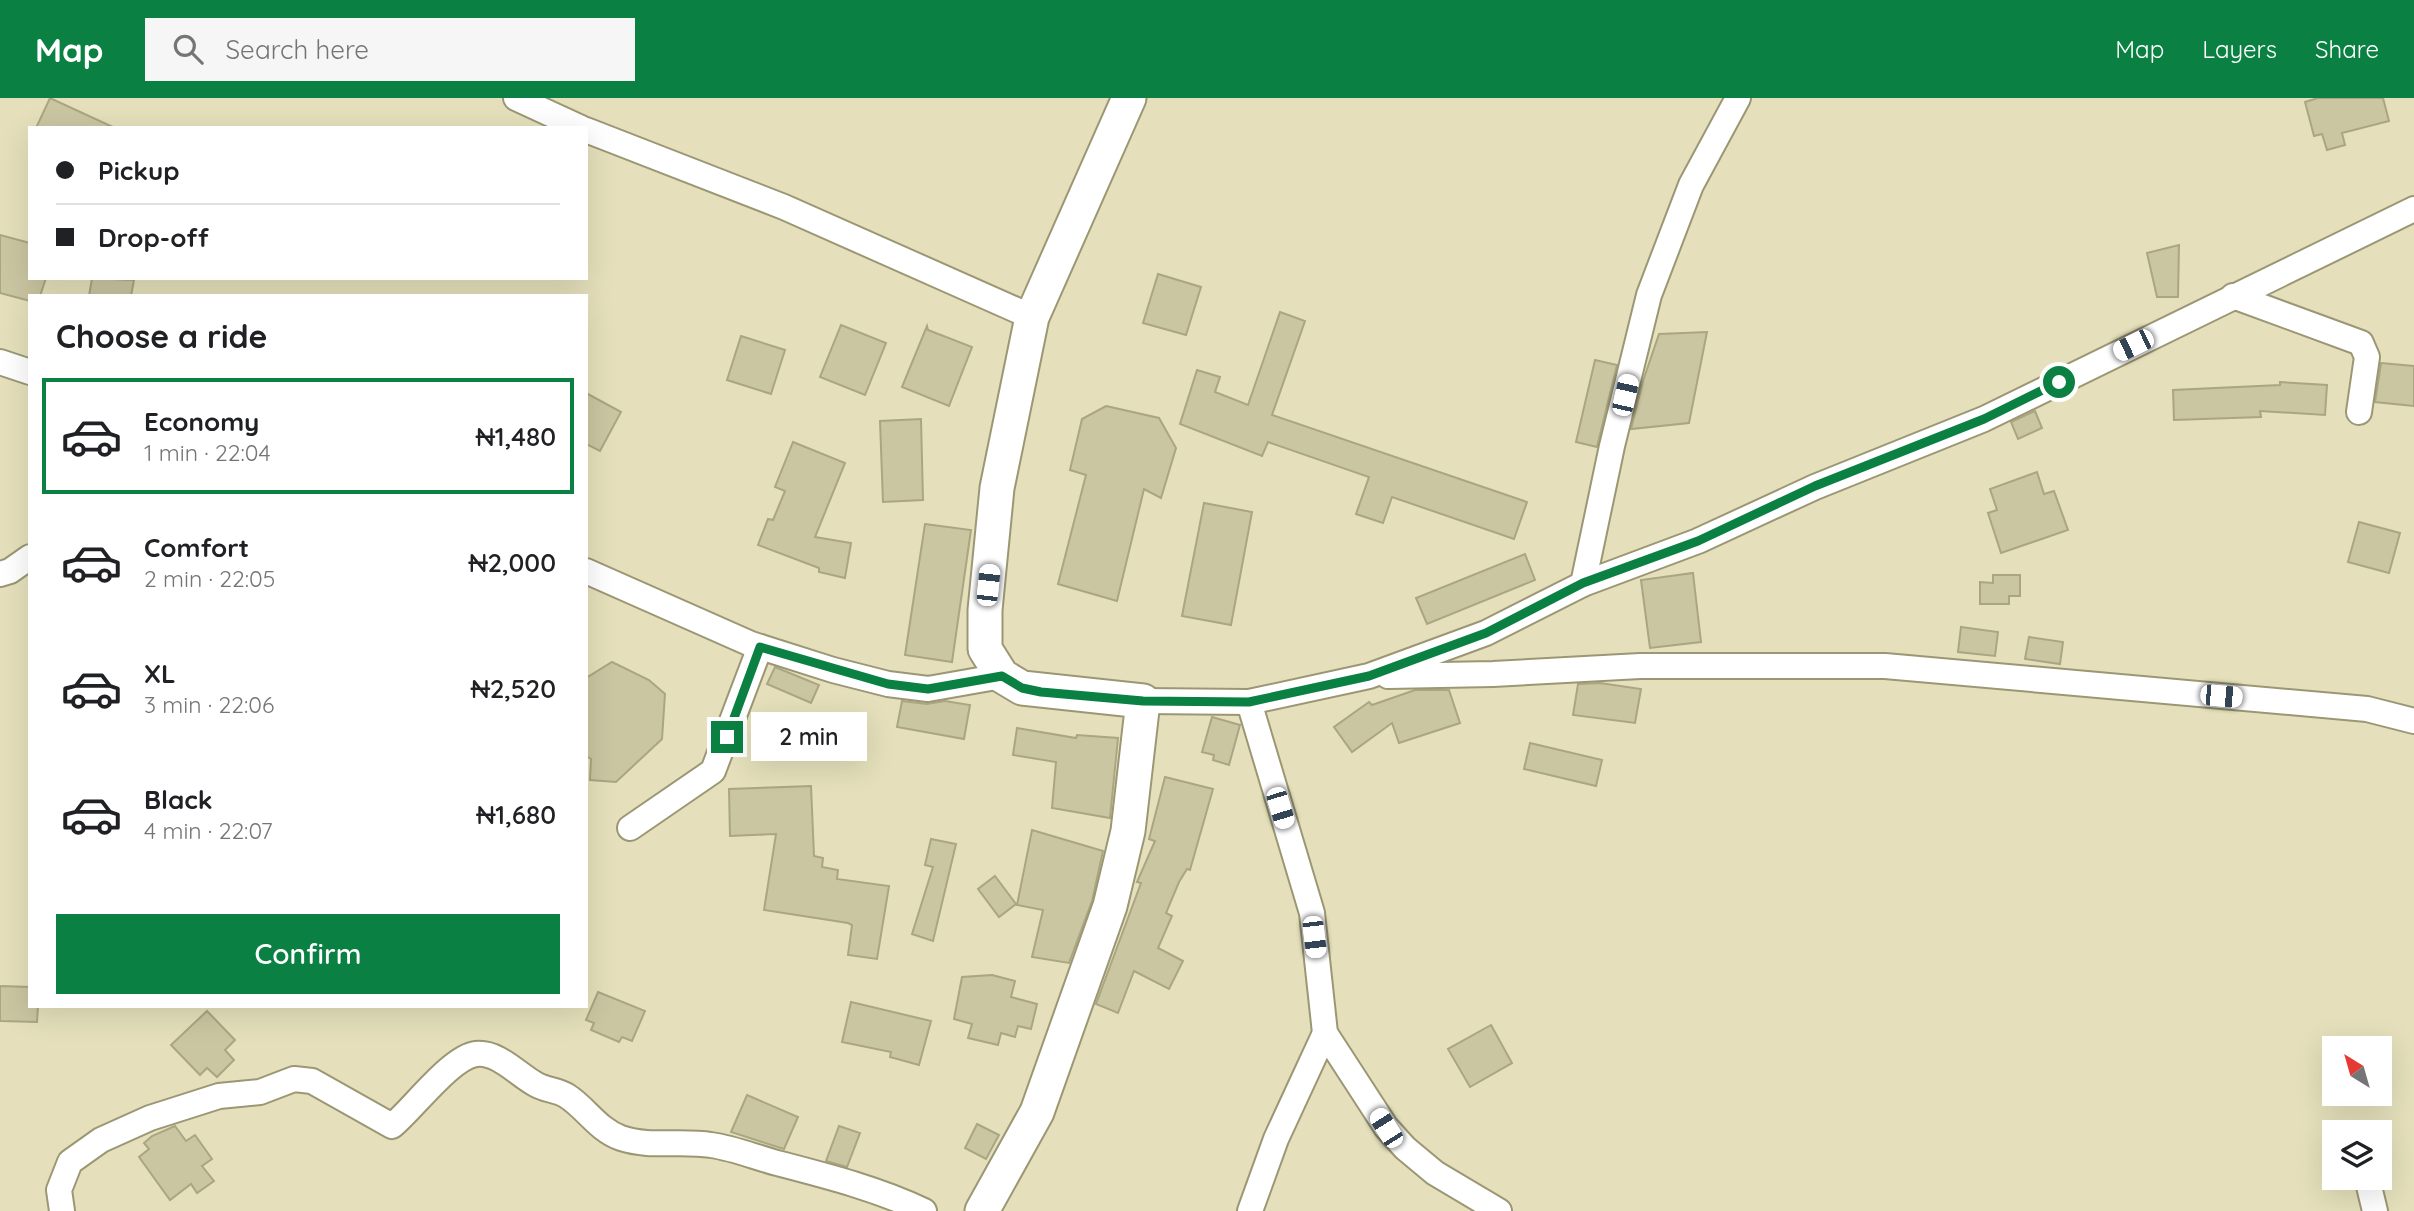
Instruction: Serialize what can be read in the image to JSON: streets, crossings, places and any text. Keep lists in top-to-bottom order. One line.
{"north":"top left","page":{"header":"Map","search":"Search here","nav":["Map","Layers","Share"],"banner":["Pickup","Drop-off"],"heading":"Choose a ride","list":[{"name":"Economy","note":"1 min · 22:04","value":"₦1,480"},{"name":"Comfort","note":"2 min · 22:05","value":"₦2,000"},{"name":"XL","note":"3 min · 22:06","value":"₦2,520"},{"name":"Black","note":"4 min · 22:07","value":"₦1,680"}],"bubble":"2 min","buttons":"Confirm"}}
